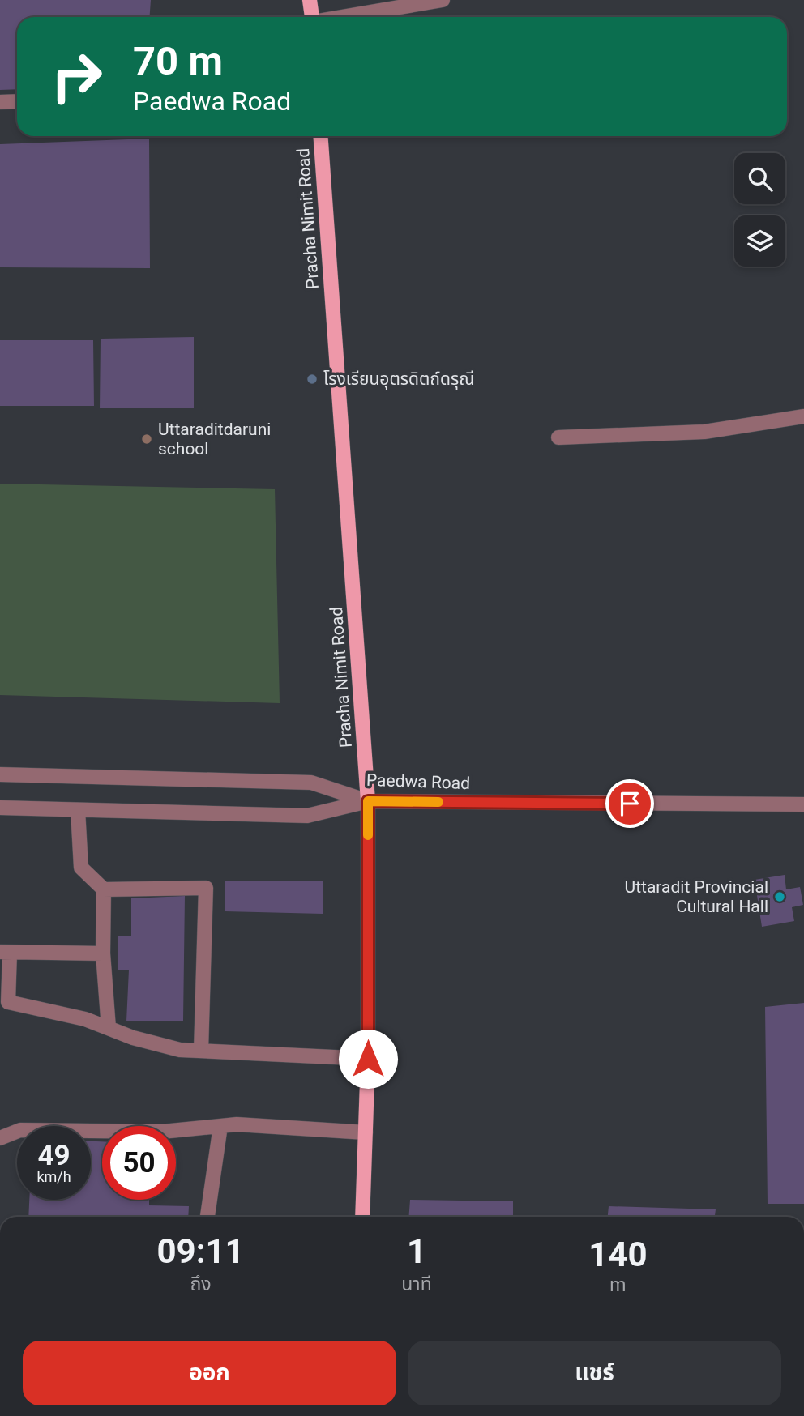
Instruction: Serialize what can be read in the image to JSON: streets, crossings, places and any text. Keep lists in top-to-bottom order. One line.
{"streets":{"main road":["Pracha Nimit Road"],"street":["Paedwa Road"]},"crossings":[["Pracha Nimit Road","Paedwa Road"]],"places":["โรงเรียนอุตรดิตถ์ดรุณี","Uttaraditdaruni school","Uttaradit Provincial Cultural Hall"],"page":{"turn":["70 m","Paedwa Road"],"speed":"49 km/h","limit":"50","eta":["09:11","ถึง","1","นาที","140","m"],"buttons":["ออก","แชร์"]}}
